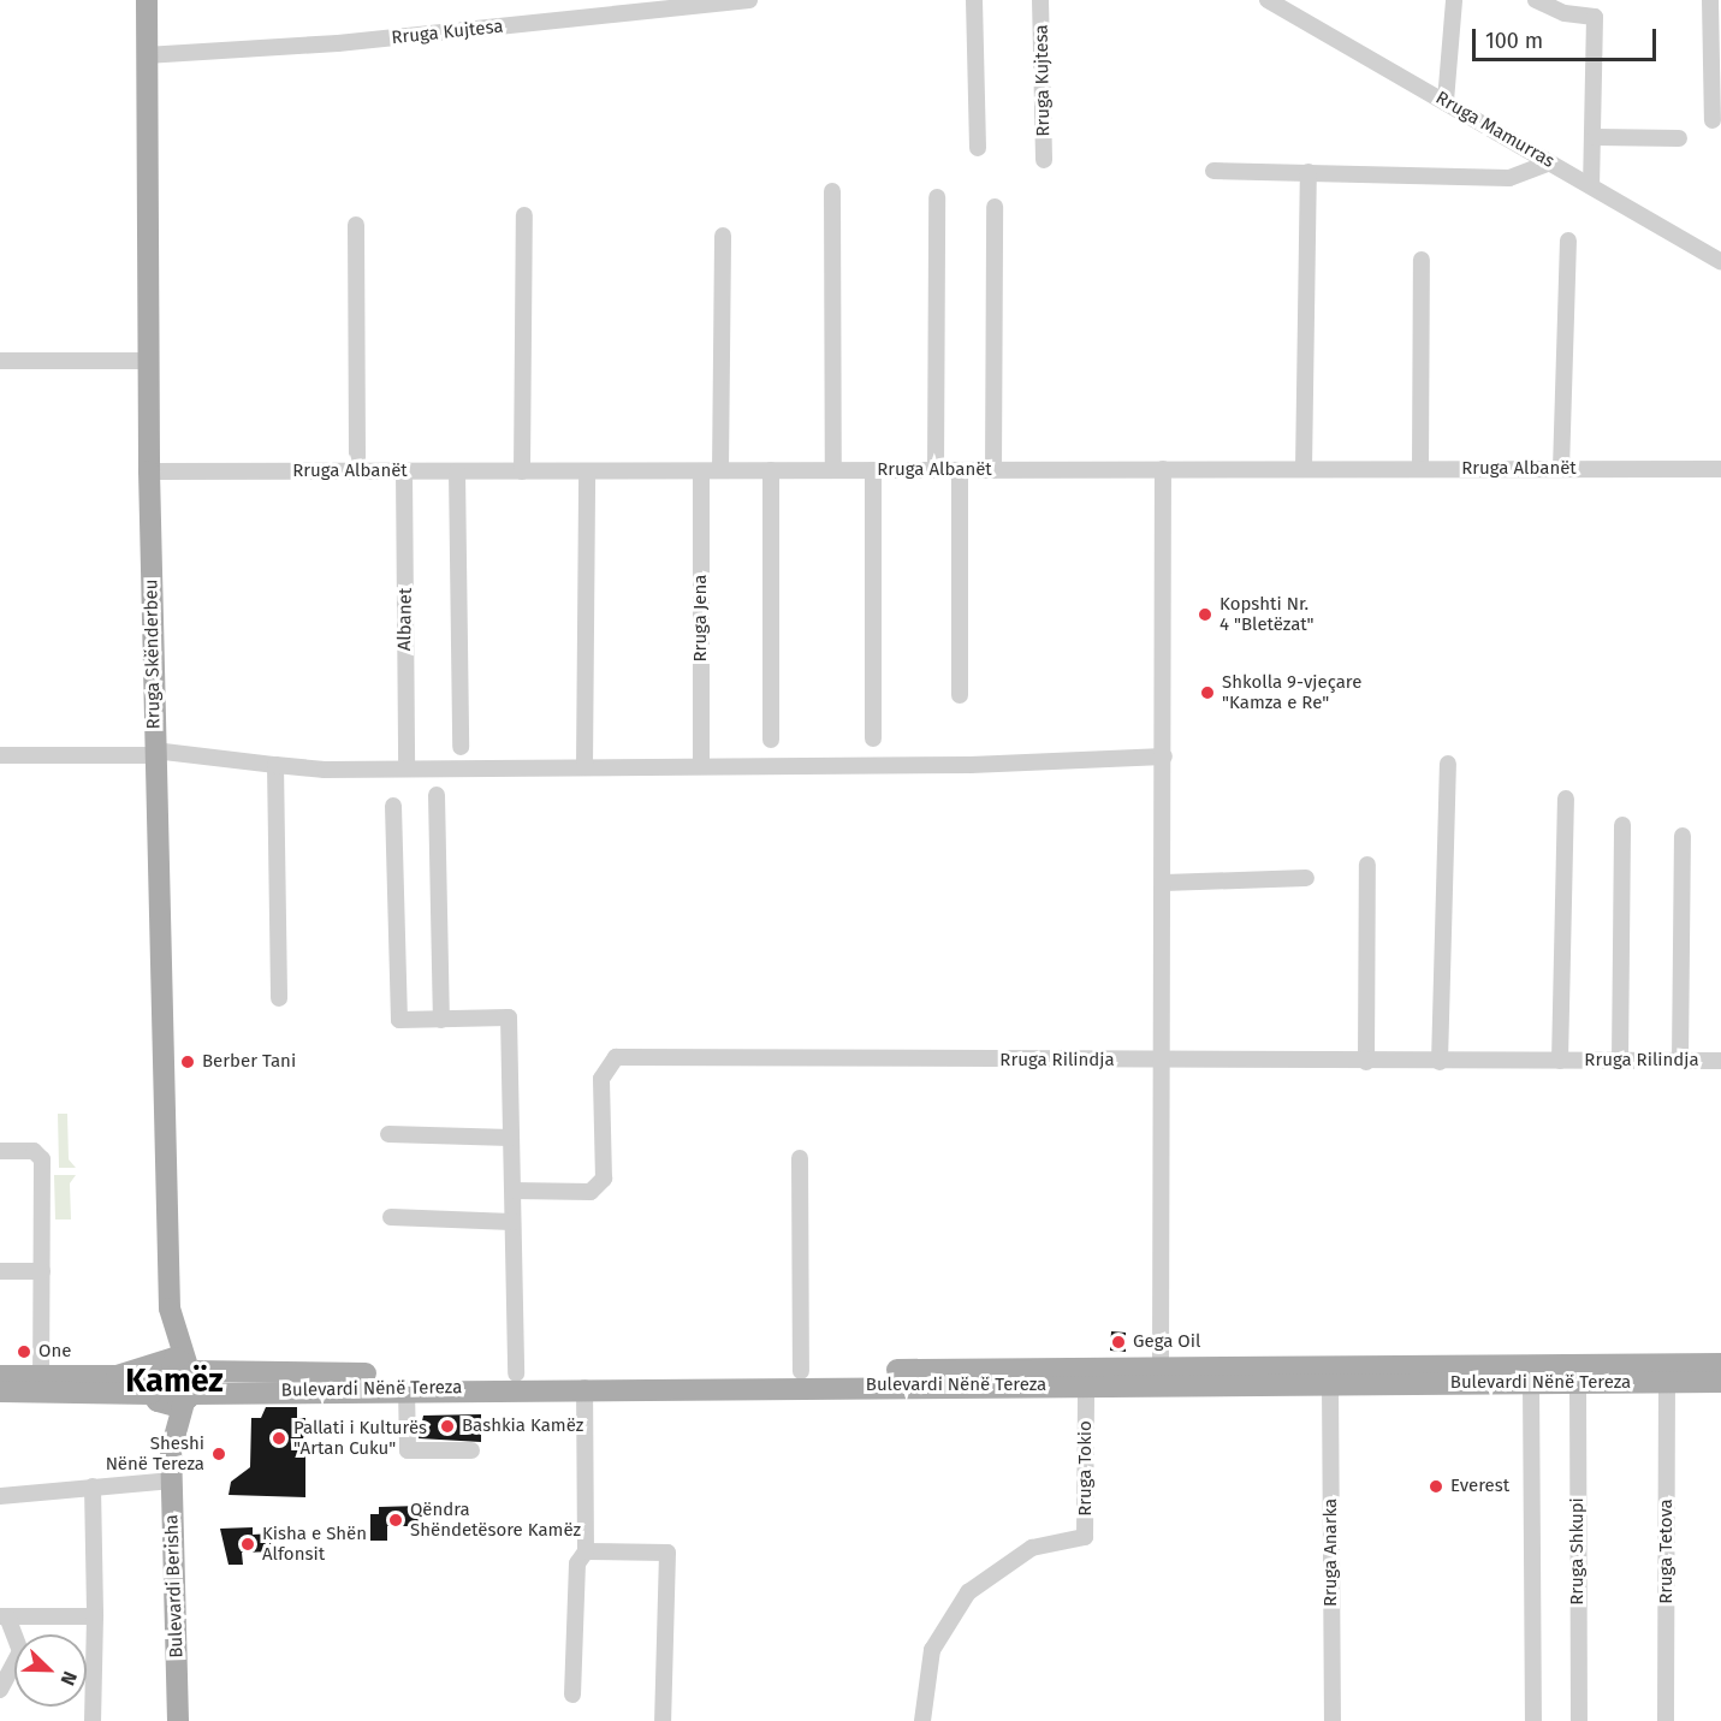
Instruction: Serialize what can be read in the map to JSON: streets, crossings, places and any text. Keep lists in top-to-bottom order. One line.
{"streets":{"main road":["Rruga Skënderbeu","Bulevardi Nënë Tereza","Bulevardi Berisha"],"street":["Rruga Kujtesa","Rruga Mamurras","Rruga Albanët","Rruga Jena","Albanet","Rruga Rilindja","Rruga Tokio","Rruga Shkupi","Rruga Tetova","Rruga Anarka"]},"crossings":[["Rruga Kujtesa","Rruga Skënderbeu"],["Rruga Albanët","Rruga Jena"],["Rruga Albanët","Albanet"],["Rruga Albanët","Rruga Skënderbeu"],["Rruga Skënderbeu","Bulevardi Nënë Tereza"],["Bulevardi Nënë Tereza","Rruga Tokio"],["Bulevardi Nënë Tereza","Rruga Shkupi"],["Bulevardi Nënë Tereza","Rruga Tetova"],["Bulevardi Nënë Tereza","Rruga Anarka"],["Bulevardi Nënë Tereza","Bulevardi Berisha"]],"districts":["Kamëz"],"places":["Kopshti Nr. 4 \"Bletëzat\"","Shkolla 9-vjeçare \"Kamza e Re\"","Berber Tani","Gega Oil","One","Bashkia Kamëz","Pallati i Kulturës \"Artan Cuku\"","Sheshi Nënë Tereza","Everest","Qëndra Shëndetësore Kamëz","Kisha e Shën Alfonsit"],"scale_bar":"100 m","north":"bottom right"}
